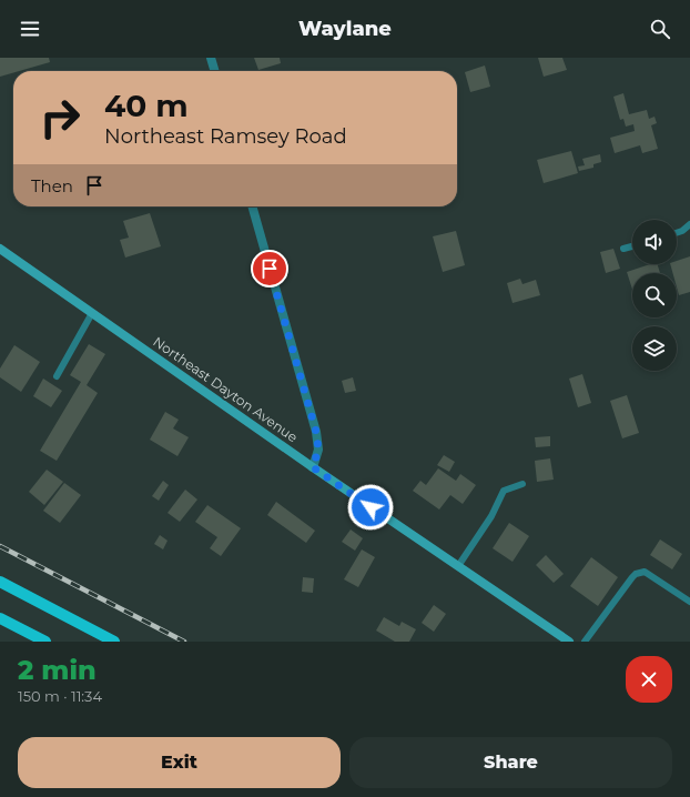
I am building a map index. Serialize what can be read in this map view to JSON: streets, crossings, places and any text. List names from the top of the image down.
{
  "streets": {
    "street": ["Northeast Dayton Avenue"]
  },
  "page": {
    "header": "Waylane",
    "turn": ["40 m", "Northeast Ramsey Road"],
    "then": "Then",
    "heading": ["2 min", "150 m · 11:34"],
    "buttons": ["Exit", "Share"]
  }
}
